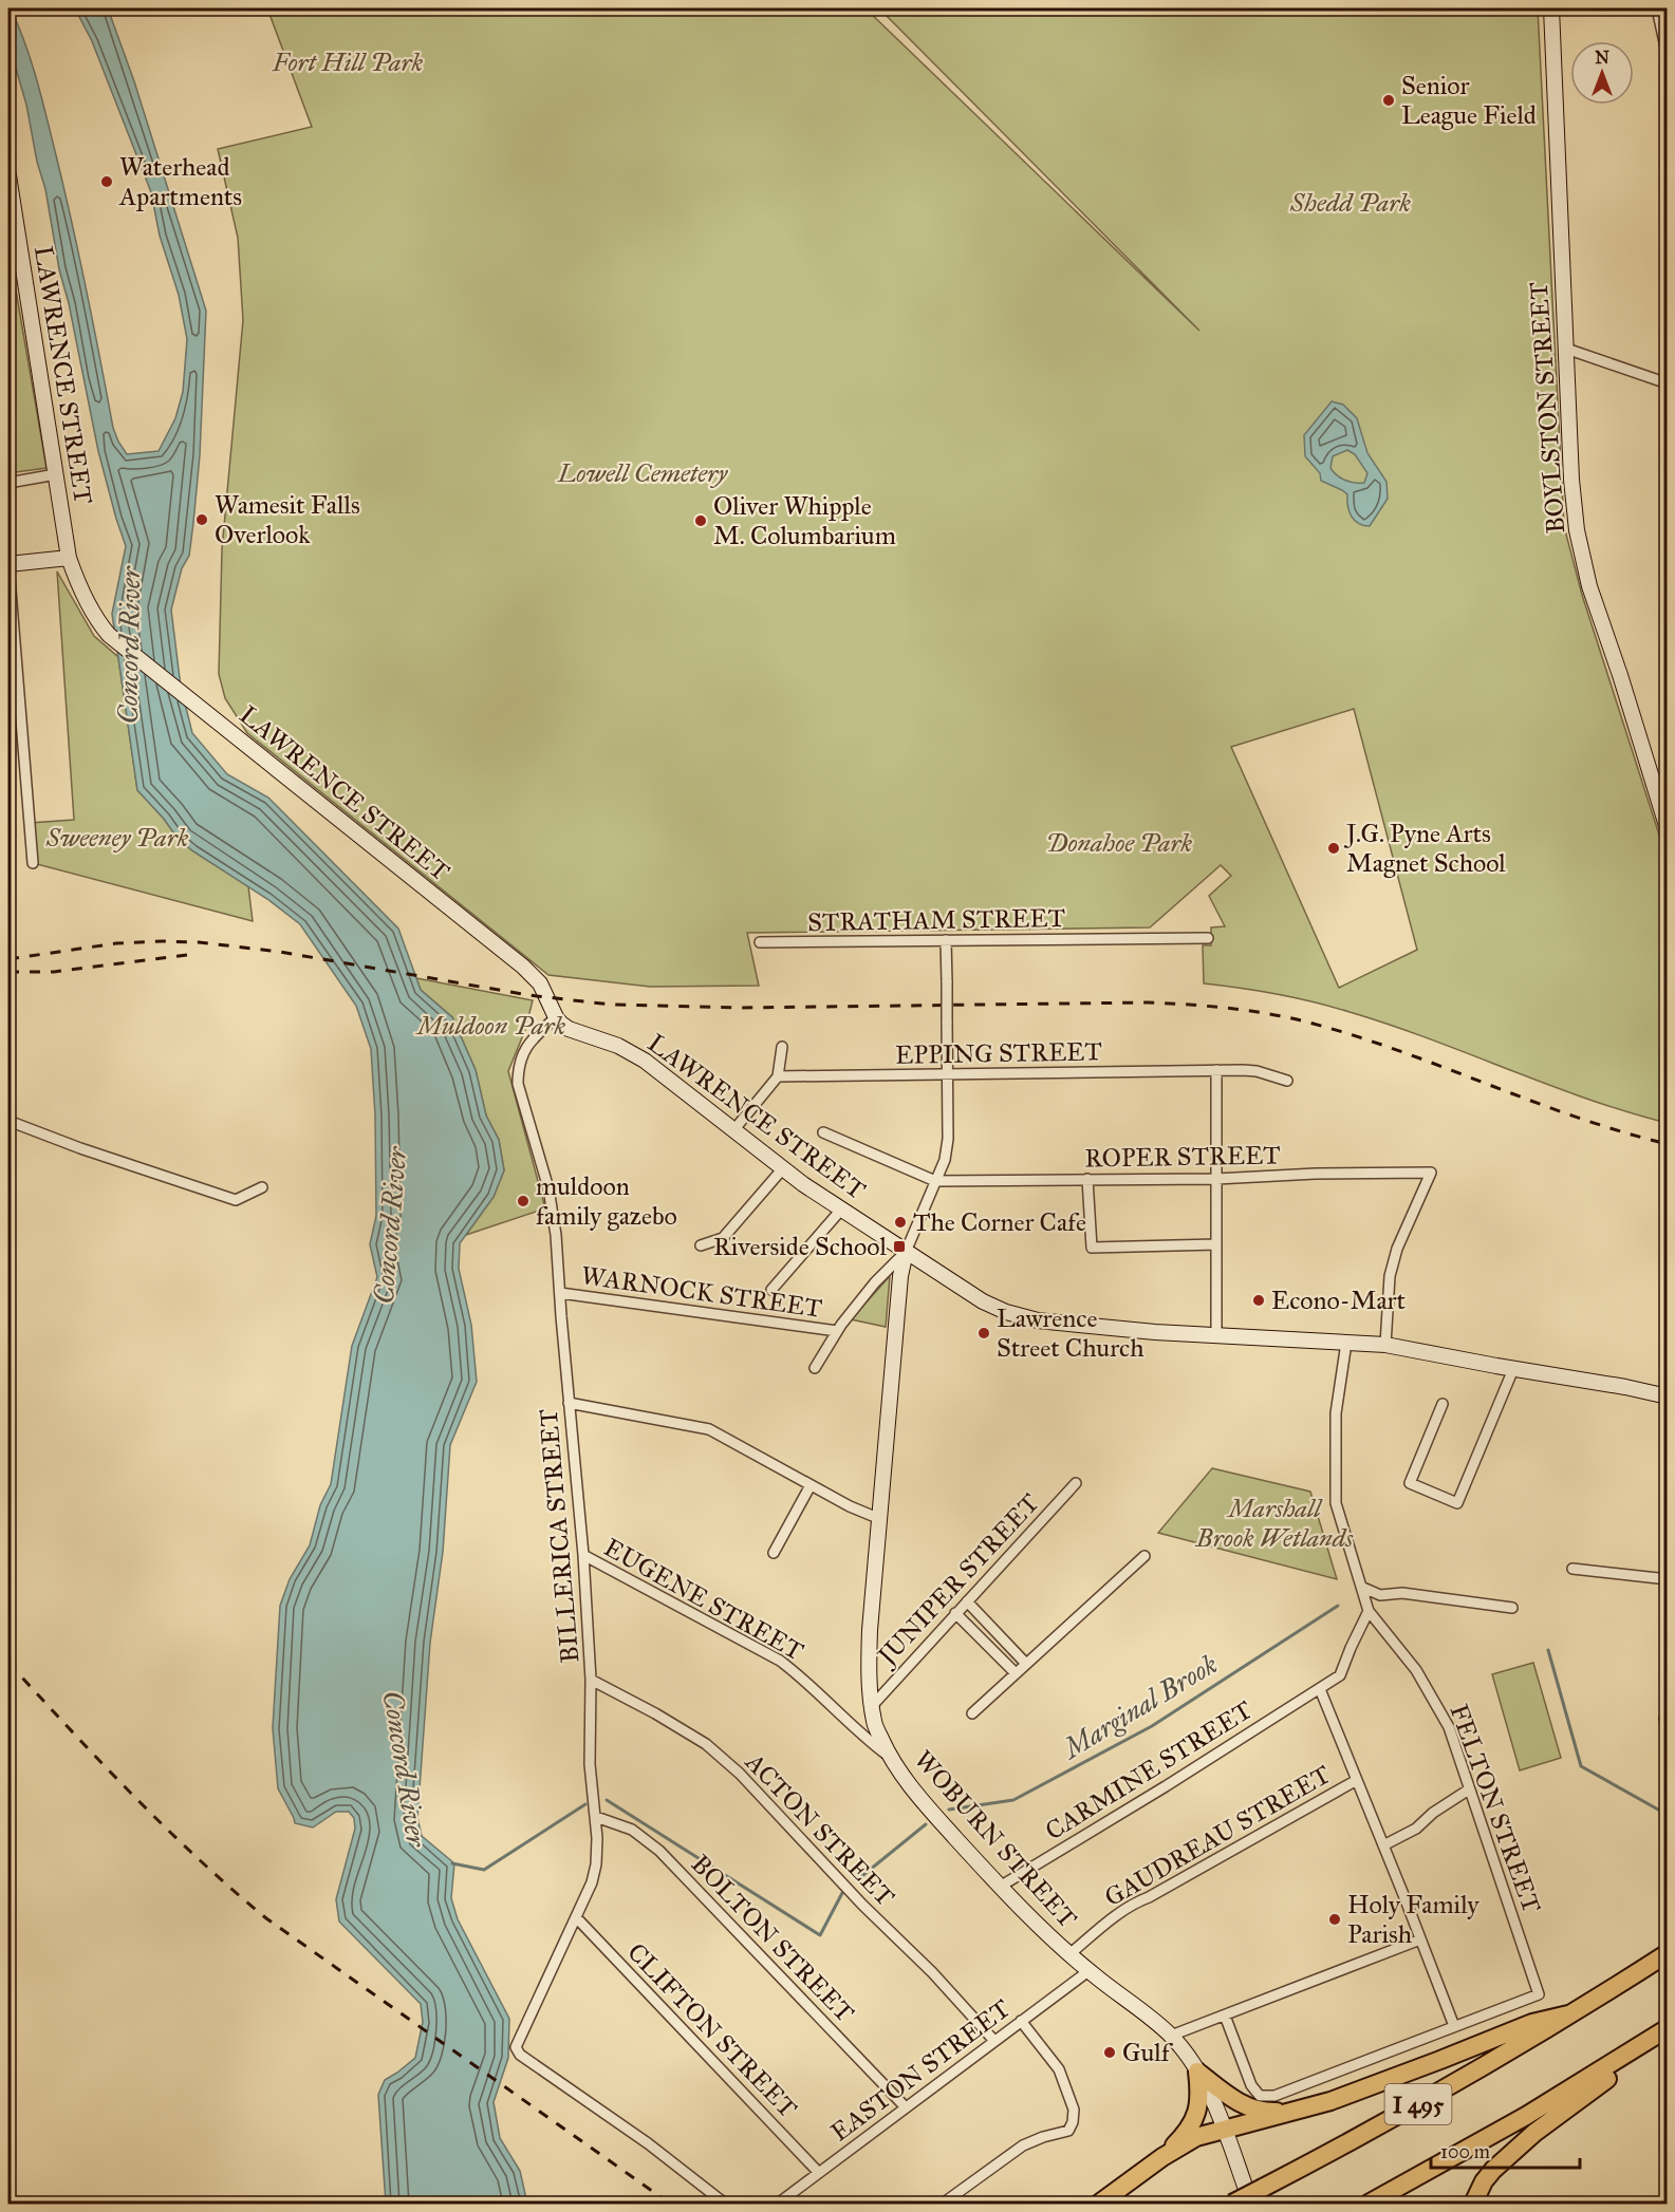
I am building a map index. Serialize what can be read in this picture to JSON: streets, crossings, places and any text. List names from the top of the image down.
{
  "streets": {
    "highway": ["I 495"],
    "main road": ["LAWRENCE STREET", "BOYLSTON STREET", "WOBURN STREET"],
    "street": [
      "STRATHAM STREET",
      "EPPING STREET",
      "ROPER STREET",
      "WARNOCK STREET",
      "BILLERICA STREET",
      "JUNIPER STREET",
      "EUGENE STREET",
      "CARMINE STREET",
      "FELTON STREET",
      "ACTON STREET",
      "GAUDREAU STREET",
      "BOLTON STREET",
      "CLIFTON STREET",
      "EASTON STREET"
    ]
  },
  "crossings": [
    ["LAWRENCE STREET", "ROPER STREET"],
    ["LAWRENCE STREET", "BILLERICA STREET"],
    ["LAWRENCE STREET", "FELTON STREET"],
    ["LAWRENCE STREET", "WOBURN STREET"],
    ["WARNOCK STREET", "BILLERICA STREET"],
    ["BILLERICA STREET", "EUGENE STREET"],
    ["BILLERICA STREET", "ACTON STREET"],
    ["BILLERICA STREET", "BOLTON STREET"],
    ["BILLERICA STREET", "CLIFTON STREET"],
    ["JUNIPER STREET", "WOBURN STREET"],
    ["EUGENE STREET", "WOBURN STREET"],
    ["CARMINE STREET", "FELTON STREET"],
    ["CARMINE STREET", "WOBURN STREET"],
    ["ACTON STREET", "EASTON STREET"],
    ["GAUDREAU STREET", "WOBURN STREET"],
    ["WOBURN STREET", "EASTON STREET"],
    ["BOLTON STREET", "EASTON STREET"],
    ["CLIFTON STREET", "EASTON STREET"]
  ],
  "water": ["Concord River", "Marginal Brook"],
  "parks": [
    "Fort Hill Park",
    "Shedd Park",
    "Lowell Cemetery",
    "Sweeney Park",
    "Donahoe Park",
    "Muldoon Park",
    "Marshall Brook Wetlands"
  ],
  "places": {
    "other": [
      "Senior League Field",
      "Waterhead Apartments",
      "Wamesit Falls Overlook",
      "Oliver Whipple M. Columbarium",
      "J.G. Pyne Arts Magnet School",
      "muldoon family gazebo",
      "The Corner Cafe",
      "Econo-Mart",
      "Lawrence Street Church",
      "Holy Family Parish",
      "Gulf"
    ],
    "transit": ["Riverside School"]
  },
  "scale_bar": "100 m",
  "north": "top"
}
